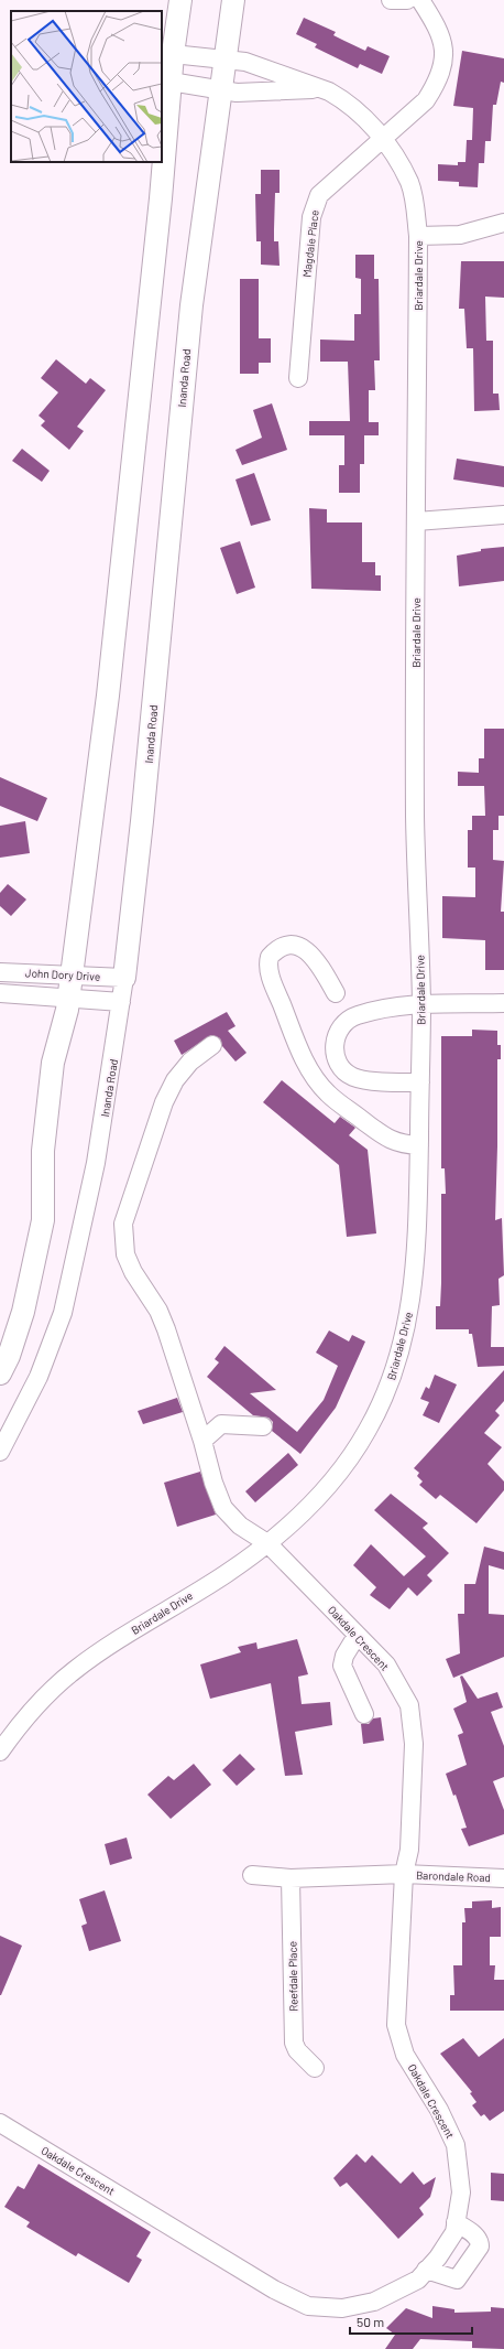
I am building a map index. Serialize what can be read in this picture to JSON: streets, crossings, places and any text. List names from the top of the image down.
{
  "streets": {
    "main road": ["Inanda Road"],
    "street": [
      "Magdale Place",
      "Briardale Drive",
      "John Dory Drive",
      "Oakdale Crescent",
      "Barondale Road",
      "Reefdale Place"
    ]
  },
  "crossings": [
    ["Magdale Place", "Briardale Drive"],
    ["Briardale Drive", "Inanda Road"],
    ["Briardale Drive", "Oakdale Crescent"],
    ["Inanda Road", "John Dory Drive"],
    ["Oakdale Crescent", "Barondale Road"]
  ],
  "scale_bar": "50 m"
}
